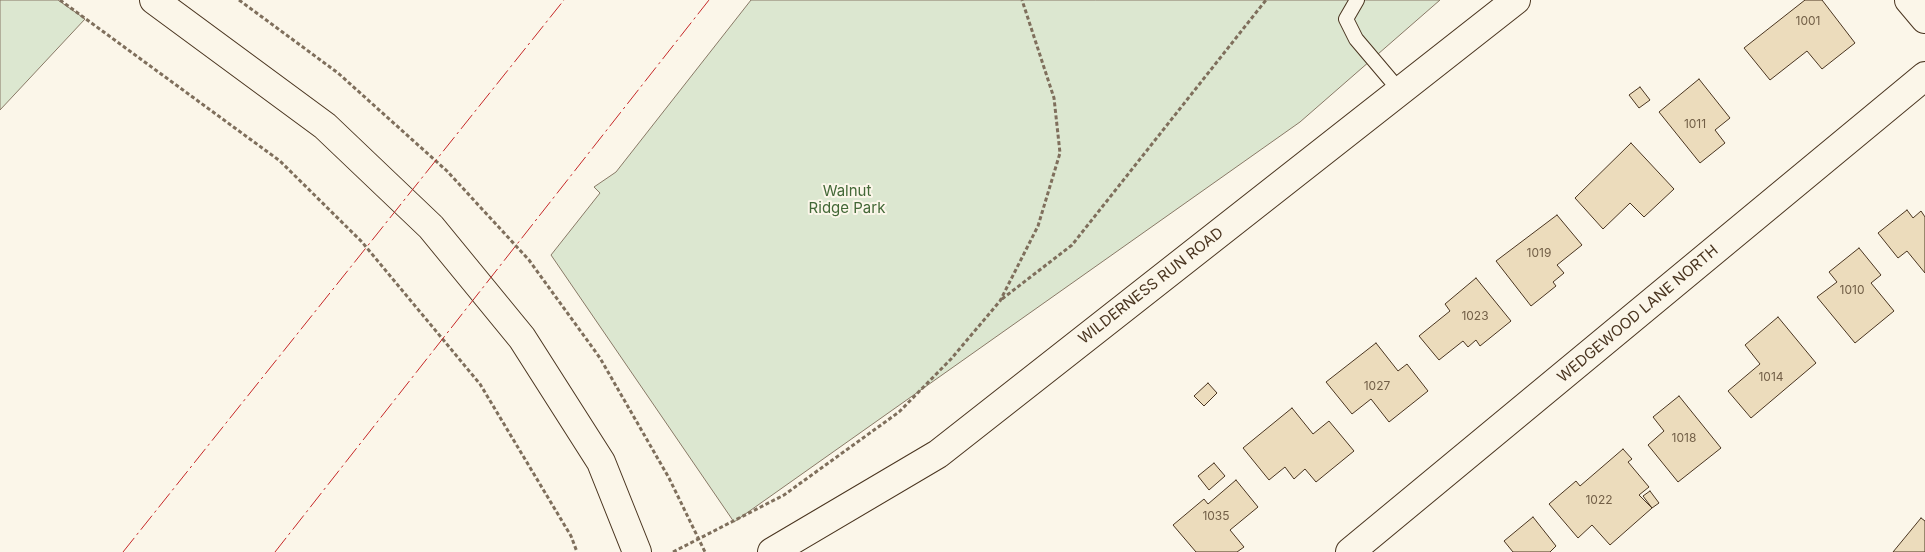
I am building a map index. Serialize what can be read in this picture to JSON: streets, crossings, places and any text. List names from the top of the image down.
{
  "streets": {
    "street": ["WILDERNESS RUN ROAD", "WEDGEWOOD LANE NORTH"]
  },
  "parks": ["Walnut Ridge Park"],
  "house_numbers": [
    "1001",
    "1011",
    "1019",
    "1010",
    "1023",
    "1014",
    "1027",
    "1018",
    "1022",
    "1035"
  ]
}
